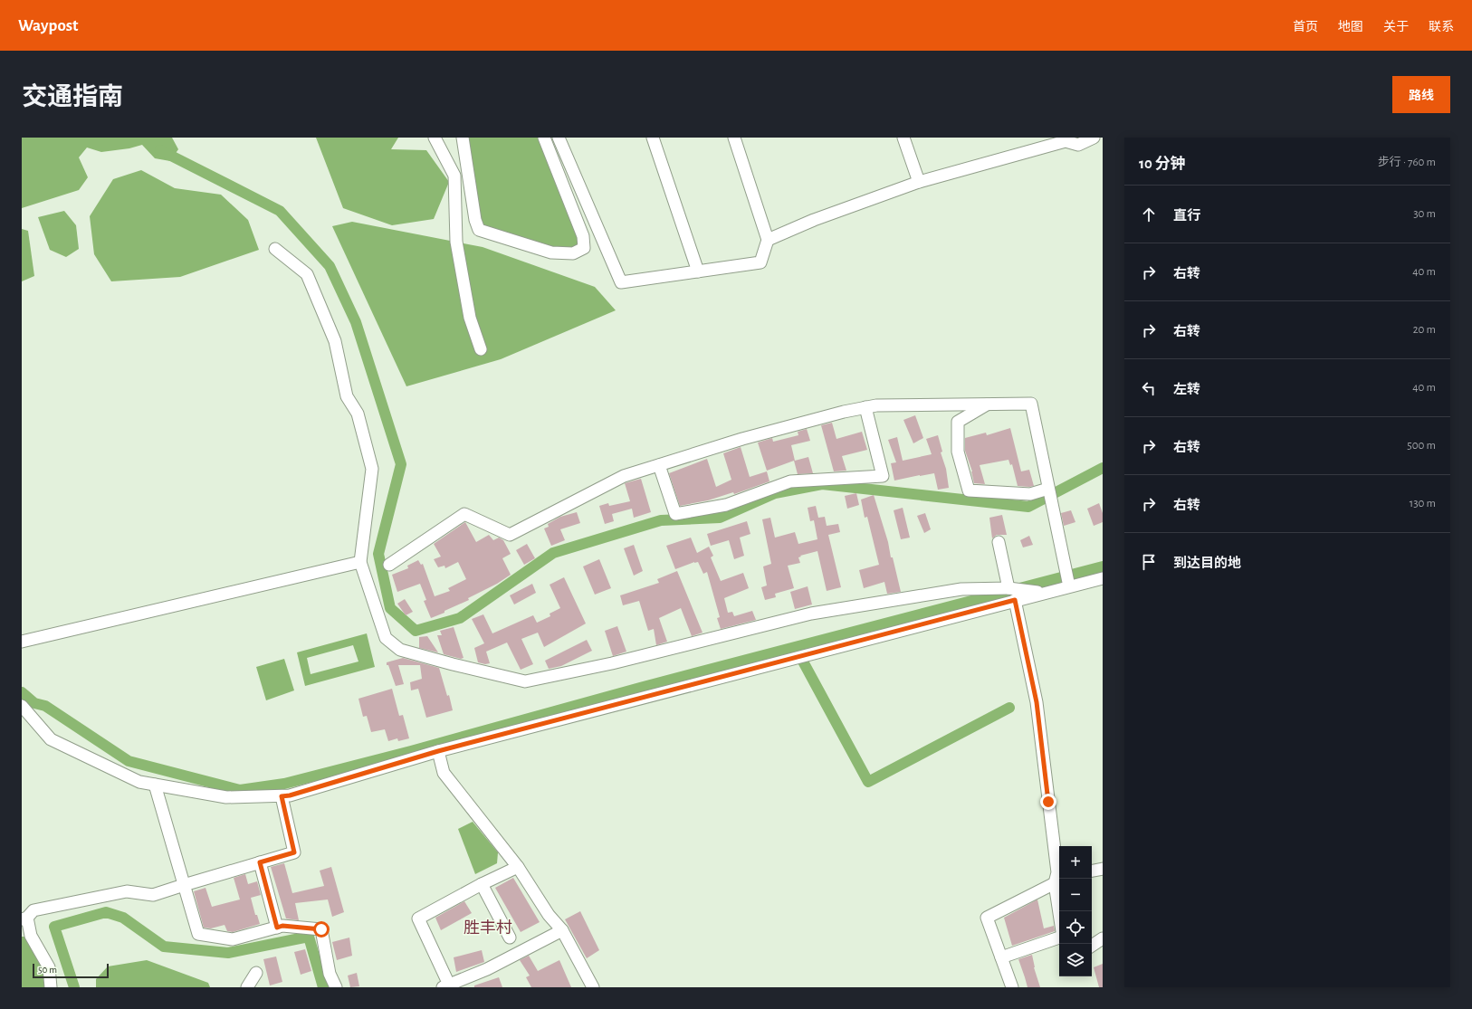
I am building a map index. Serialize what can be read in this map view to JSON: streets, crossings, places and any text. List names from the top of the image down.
{
  "districts": ["胜丰村"],
  "scale_bar": "50 m",
  "page": {
    "header": "Waypost",
    "nav": [
      "首页",
      "地图",
      "关于",
      "联系"
    ],
    "title": "交通指南",
    "buttons": "路线",
    "heading": ["10 分钟", "步行 · 760 m"],
    "list": [
      ["直行", "30 m"],
      ["右转", "40 m"],
      ["右转", "20 m"],
      ["左转", "40 m"],
      ["右转", "500 m"],
      ["右转", "130 m"],
      "到达目的地"
    ],
    "map_buttons": ["+", "−"],
    "scale": "50 m"
  }
}
